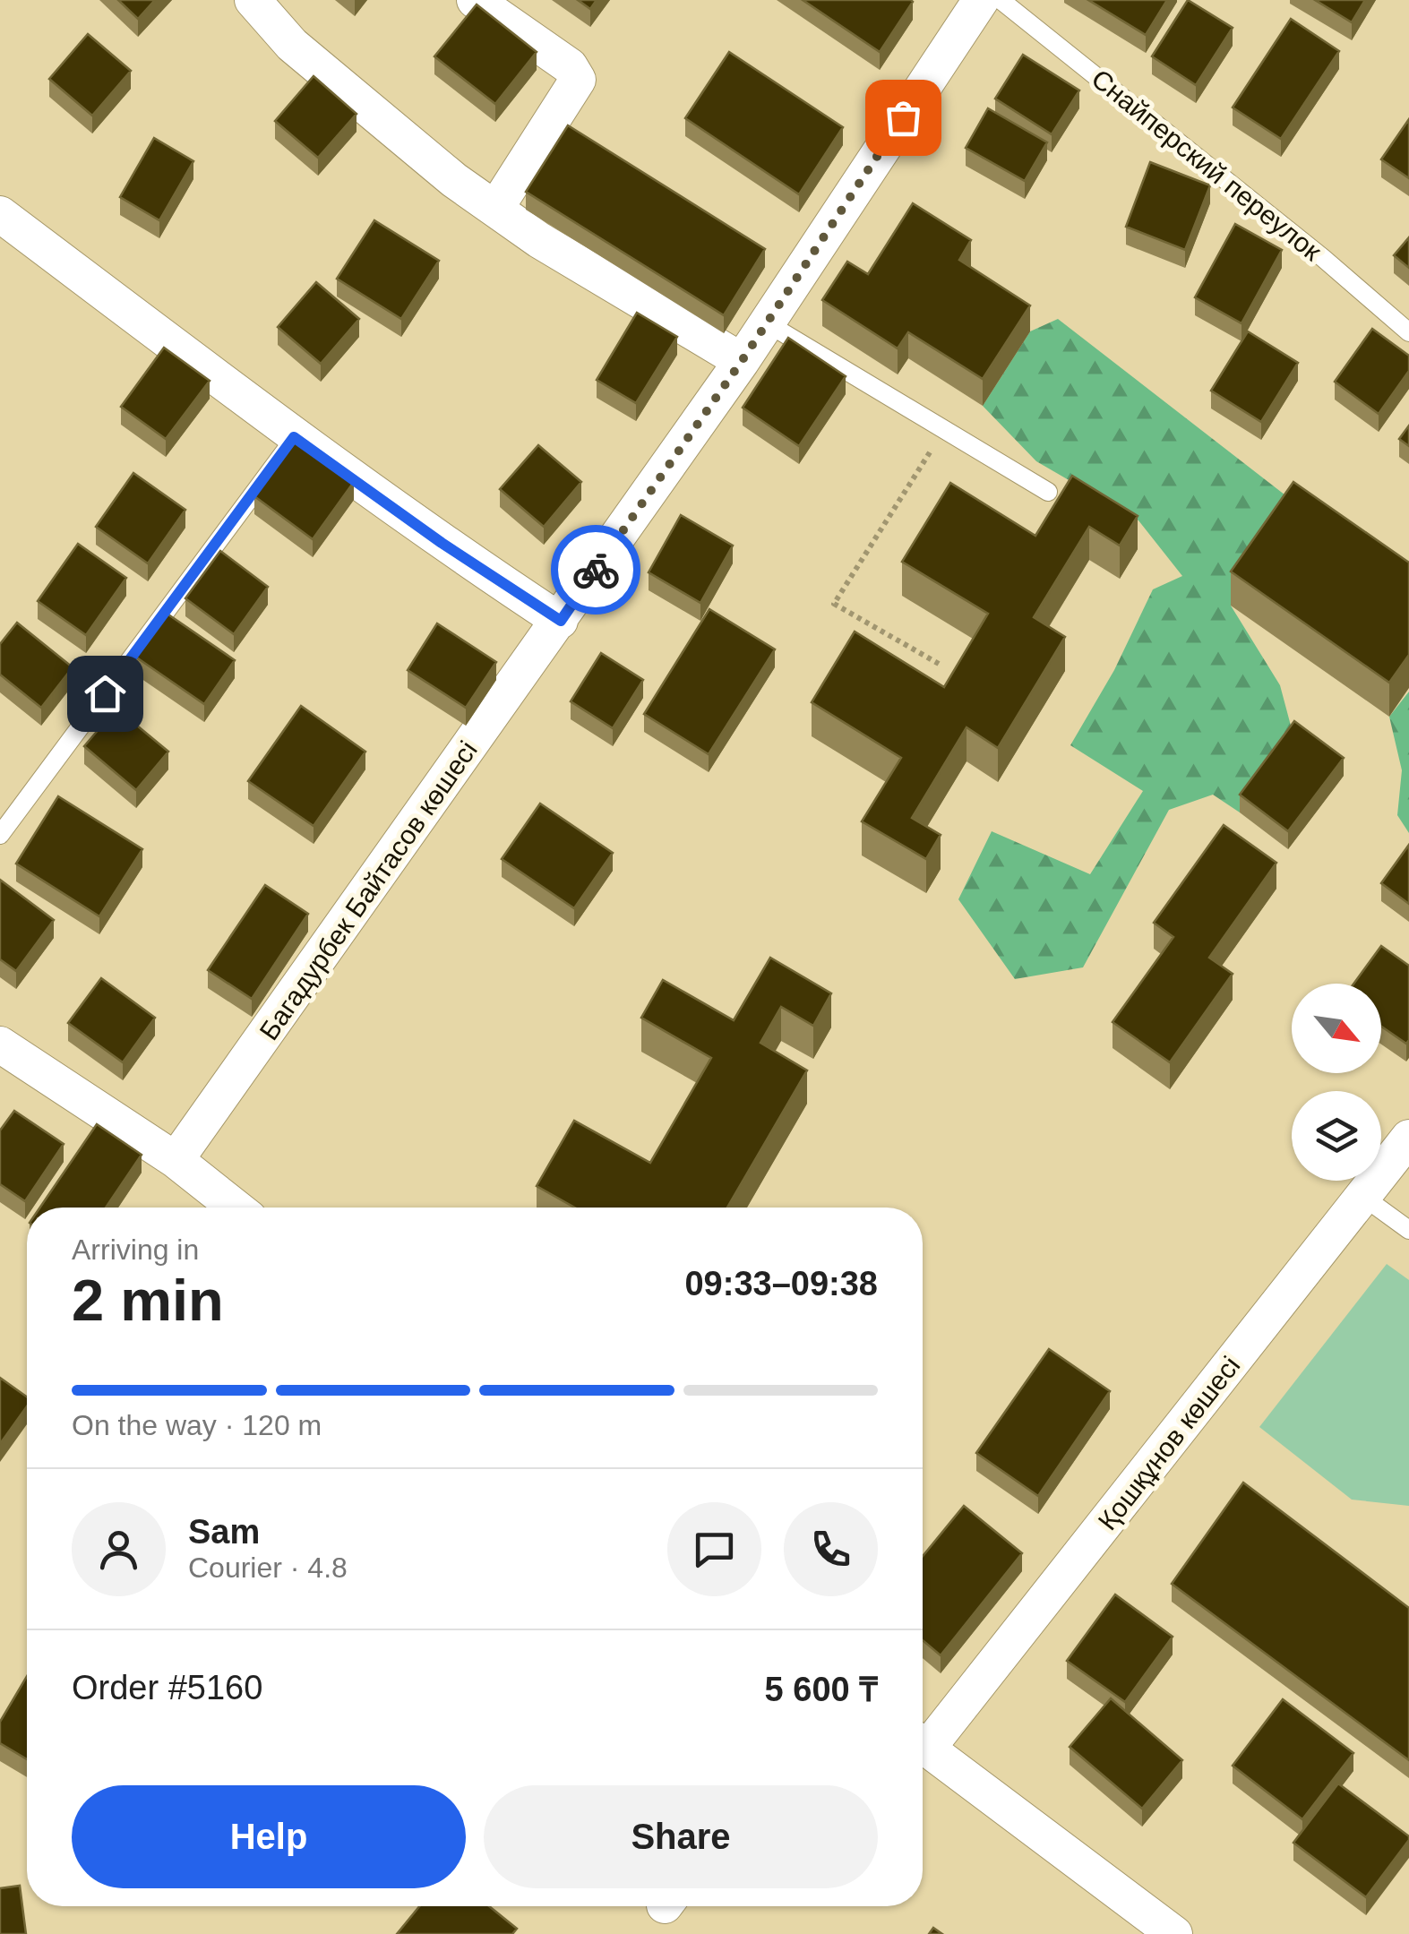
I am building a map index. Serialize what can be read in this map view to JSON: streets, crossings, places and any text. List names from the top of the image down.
{
  "streets": {
    "street": ["Багадурбек Байтасов көшесі", "Қошқұнов көшесі"],
    "lane": ["Снайперский переулок"]
  },
  "north": "bottom right",
  "page": {
    "heading": ["2 min", "Arriving in", "09:33–09:38"],
    "panel": [
      "Sam",
      "Courier · 4.8",
      "Order #5160",
      "5 600 ₸"
    ],
    "bar": "On the way · 120 m",
    "buttons": ["Help", "Share"]
  }
}
